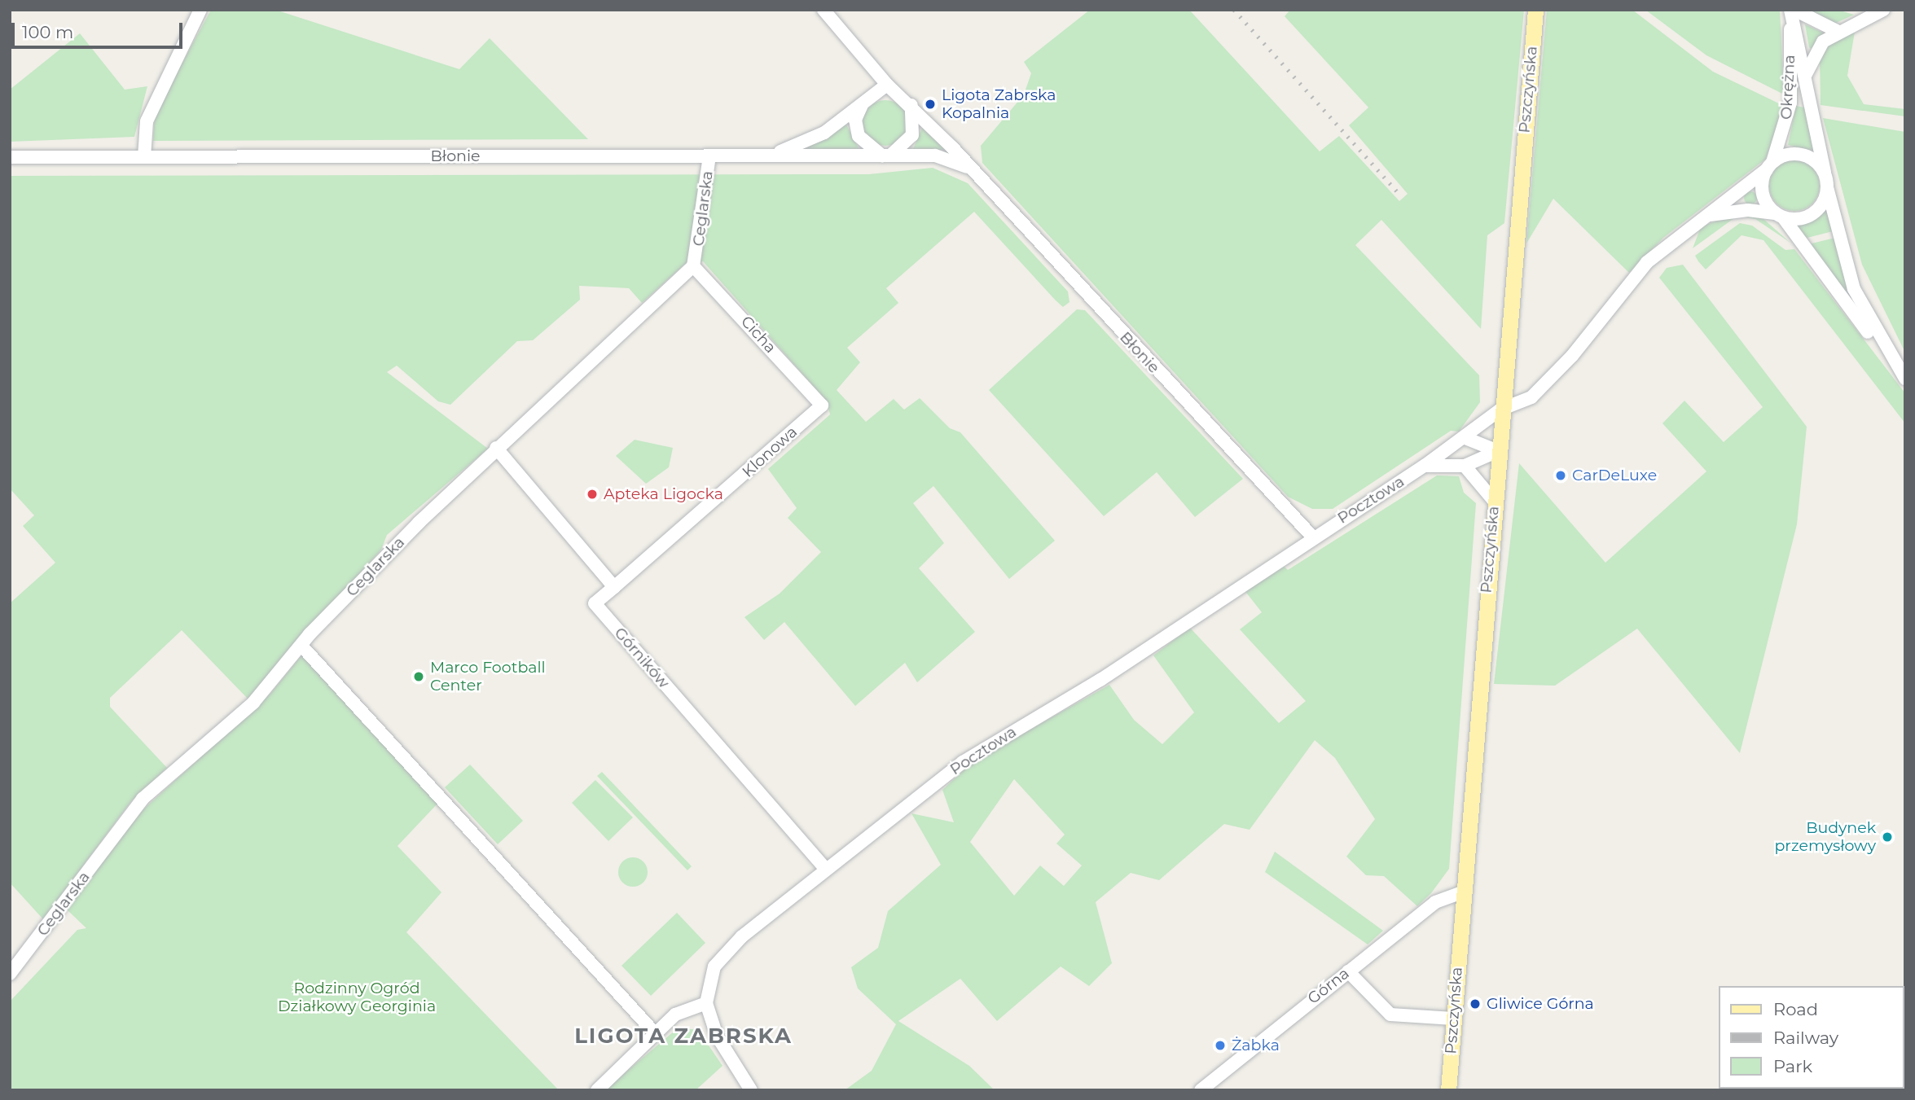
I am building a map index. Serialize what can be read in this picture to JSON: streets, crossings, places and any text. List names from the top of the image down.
{
  "streets": {
    "main road": ["Pszczyńska"],
    "street": [
      "Okrężna",
      "Błonie",
      "Ceglarska",
      "Cicha",
      "Klonowa",
      "Pocztowa",
      "Górników",
      "Górna"
    ]
  },
  "crossings": [
    ["Okrężna", "Pocztowa"],
    ["Pszczyńska", "Pocztowa"],
    ["Pszczyńska", "Górna"],
    ["Błonie", "Ceglarska"],
    ["Błonie", "Pocztowa"],
    ["Ceglarska", "Cicha"],
    ["Cicha", "Klonowa"],
    ["Klonowa", "Górników"],
    ["Pocztowa", "Górników"]
  ],
  "districts": ["LIGOTA ZABRSKA"],
  "parks": ["Rodzinny Ogród Działkowy Georginia"],
  "places": [
    "Ligota Zabrska Kopalnia",
    "CarDeLuxe",
    "Apteka Ligocka",
    "Marco Football Center",
    "Budynek przemysłowy",
    "Gliwice Górna",
    "Żabka"
  ],
  "legend": ["Road", "Railway", "Park"],
  "scale_bar": "100 m"
}
